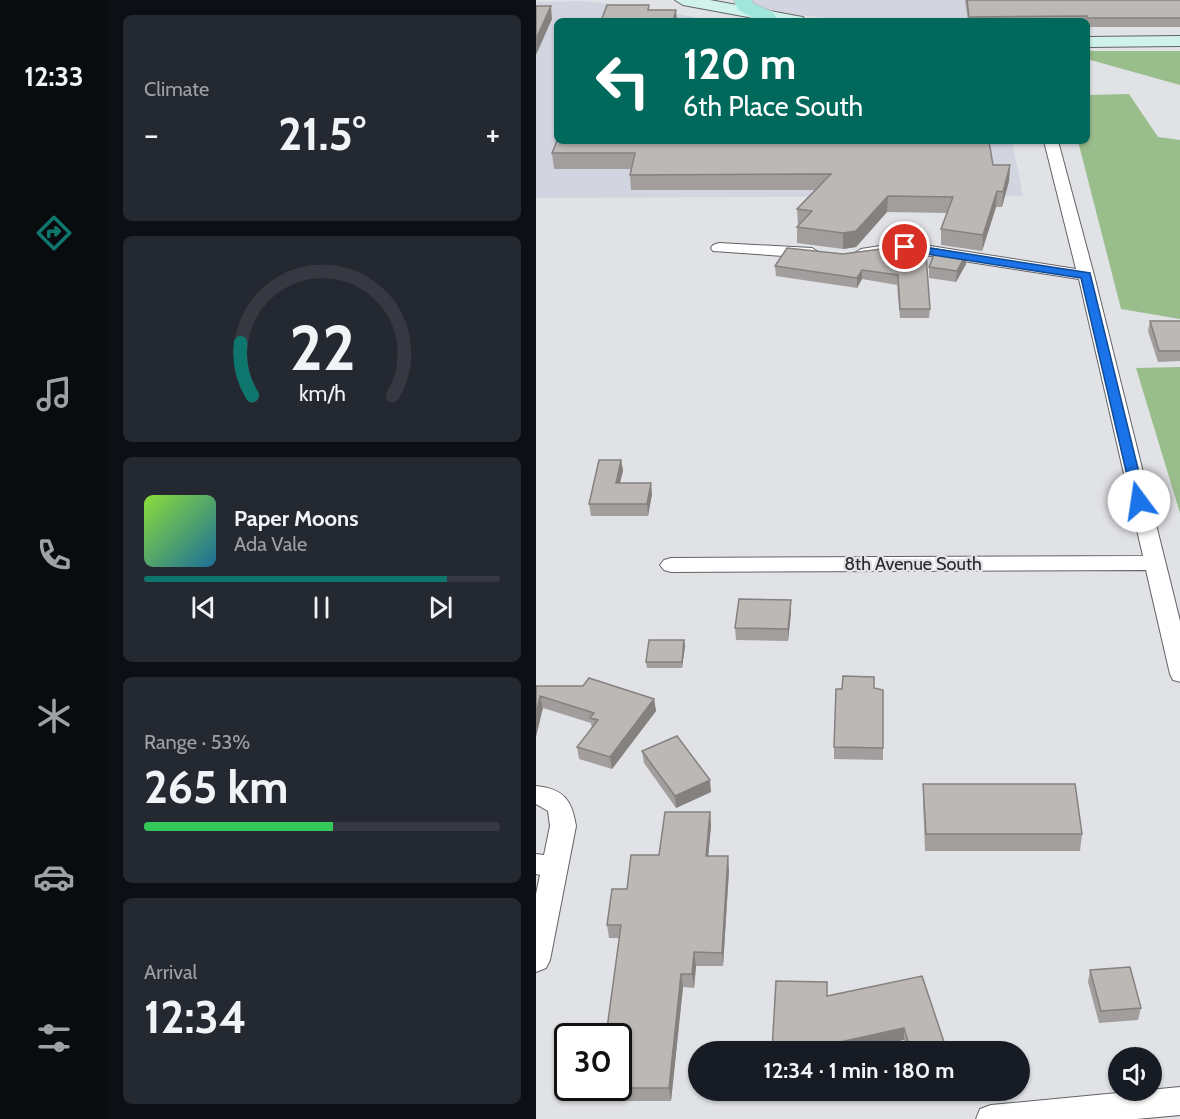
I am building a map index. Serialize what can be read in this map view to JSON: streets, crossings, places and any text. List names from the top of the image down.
{
  "streets": {
    "street": ["8th Avenue South"]
  },
  "page": {
    "tabs": "12:33",
    "tile": [
      "Climate",
      ["Range · 53%", "265 km"],
      ["Arrival", "12:34"]
    ],
    "turn": ["120 m", "6th Place South"],
    "heat": ["−", "21.5°", "+"],
    "song": ["Paper Moons", "Ada Vale"],
    "limit": "30",
    "trip": "12:34 · 1 min · 180 m",
    "gauge": ["22", "km/h"]
  }
}
